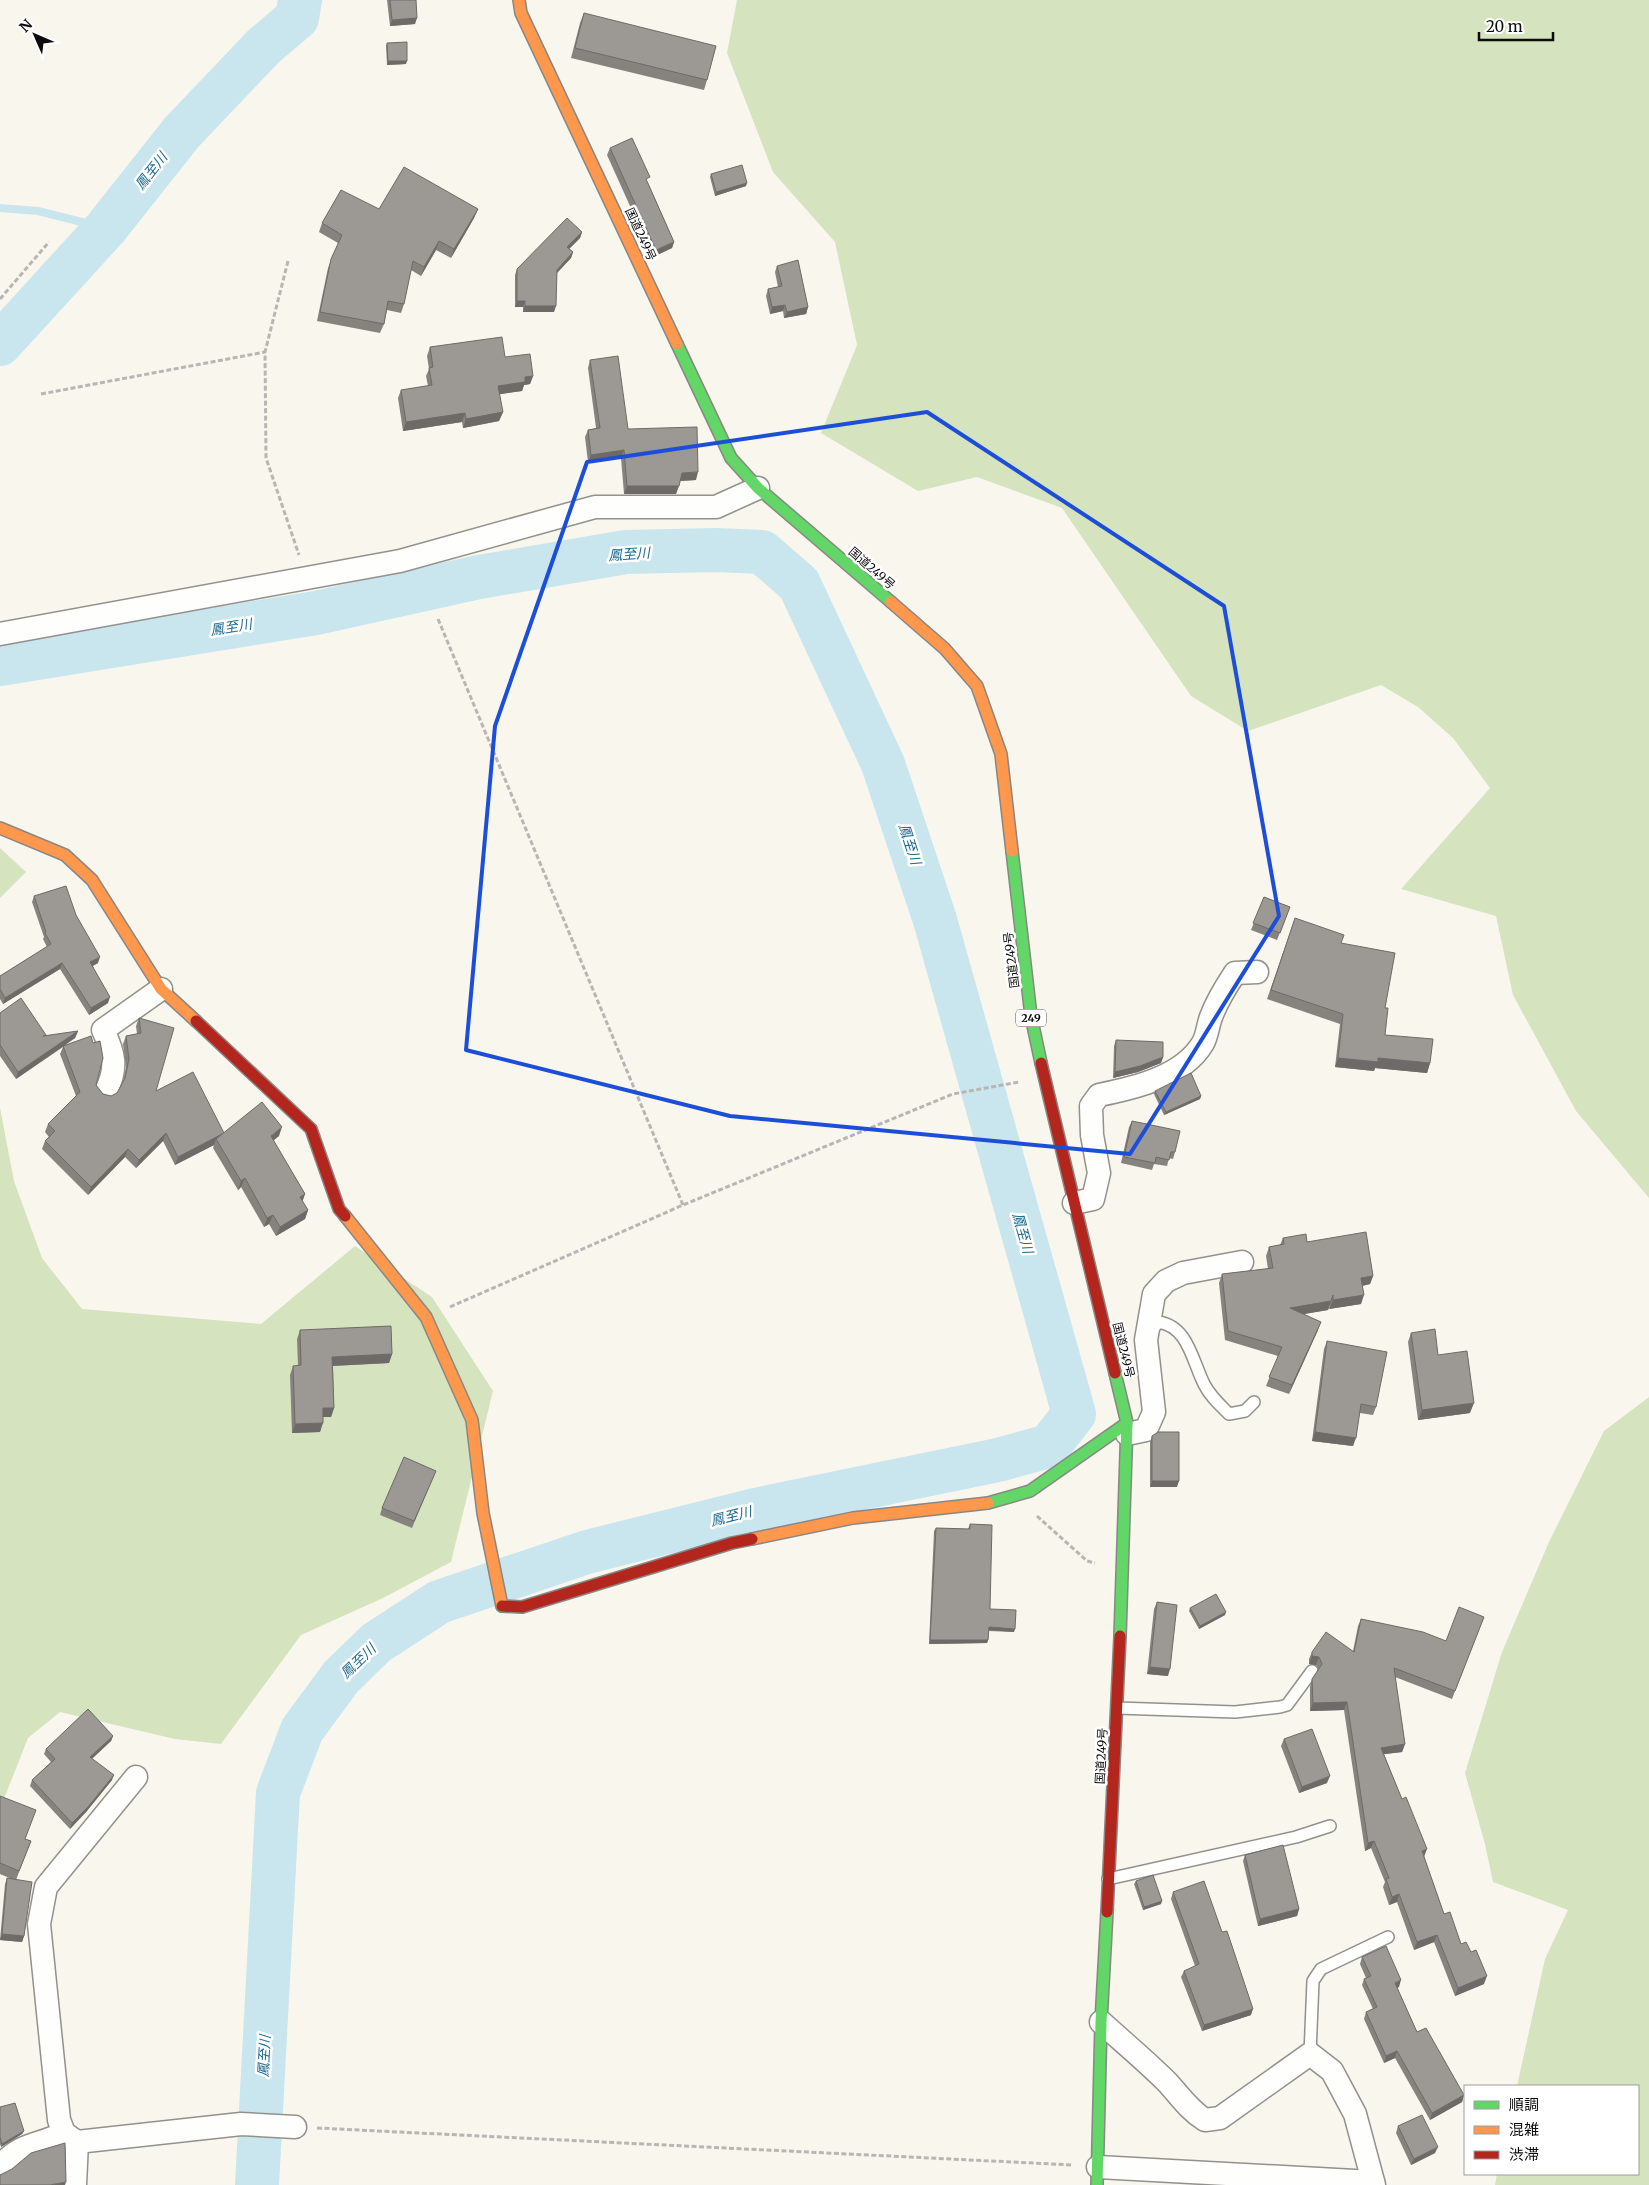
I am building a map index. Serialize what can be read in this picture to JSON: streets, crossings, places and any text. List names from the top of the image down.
{
  "streets": {
    "main road": ["国道249号", "249"]
  },
  "water": ["鳳至川"],
  "legend": ["順調", "混雑", "渋滞"],
  "scale_bar": "20 m",
  "north": "top left"
}
